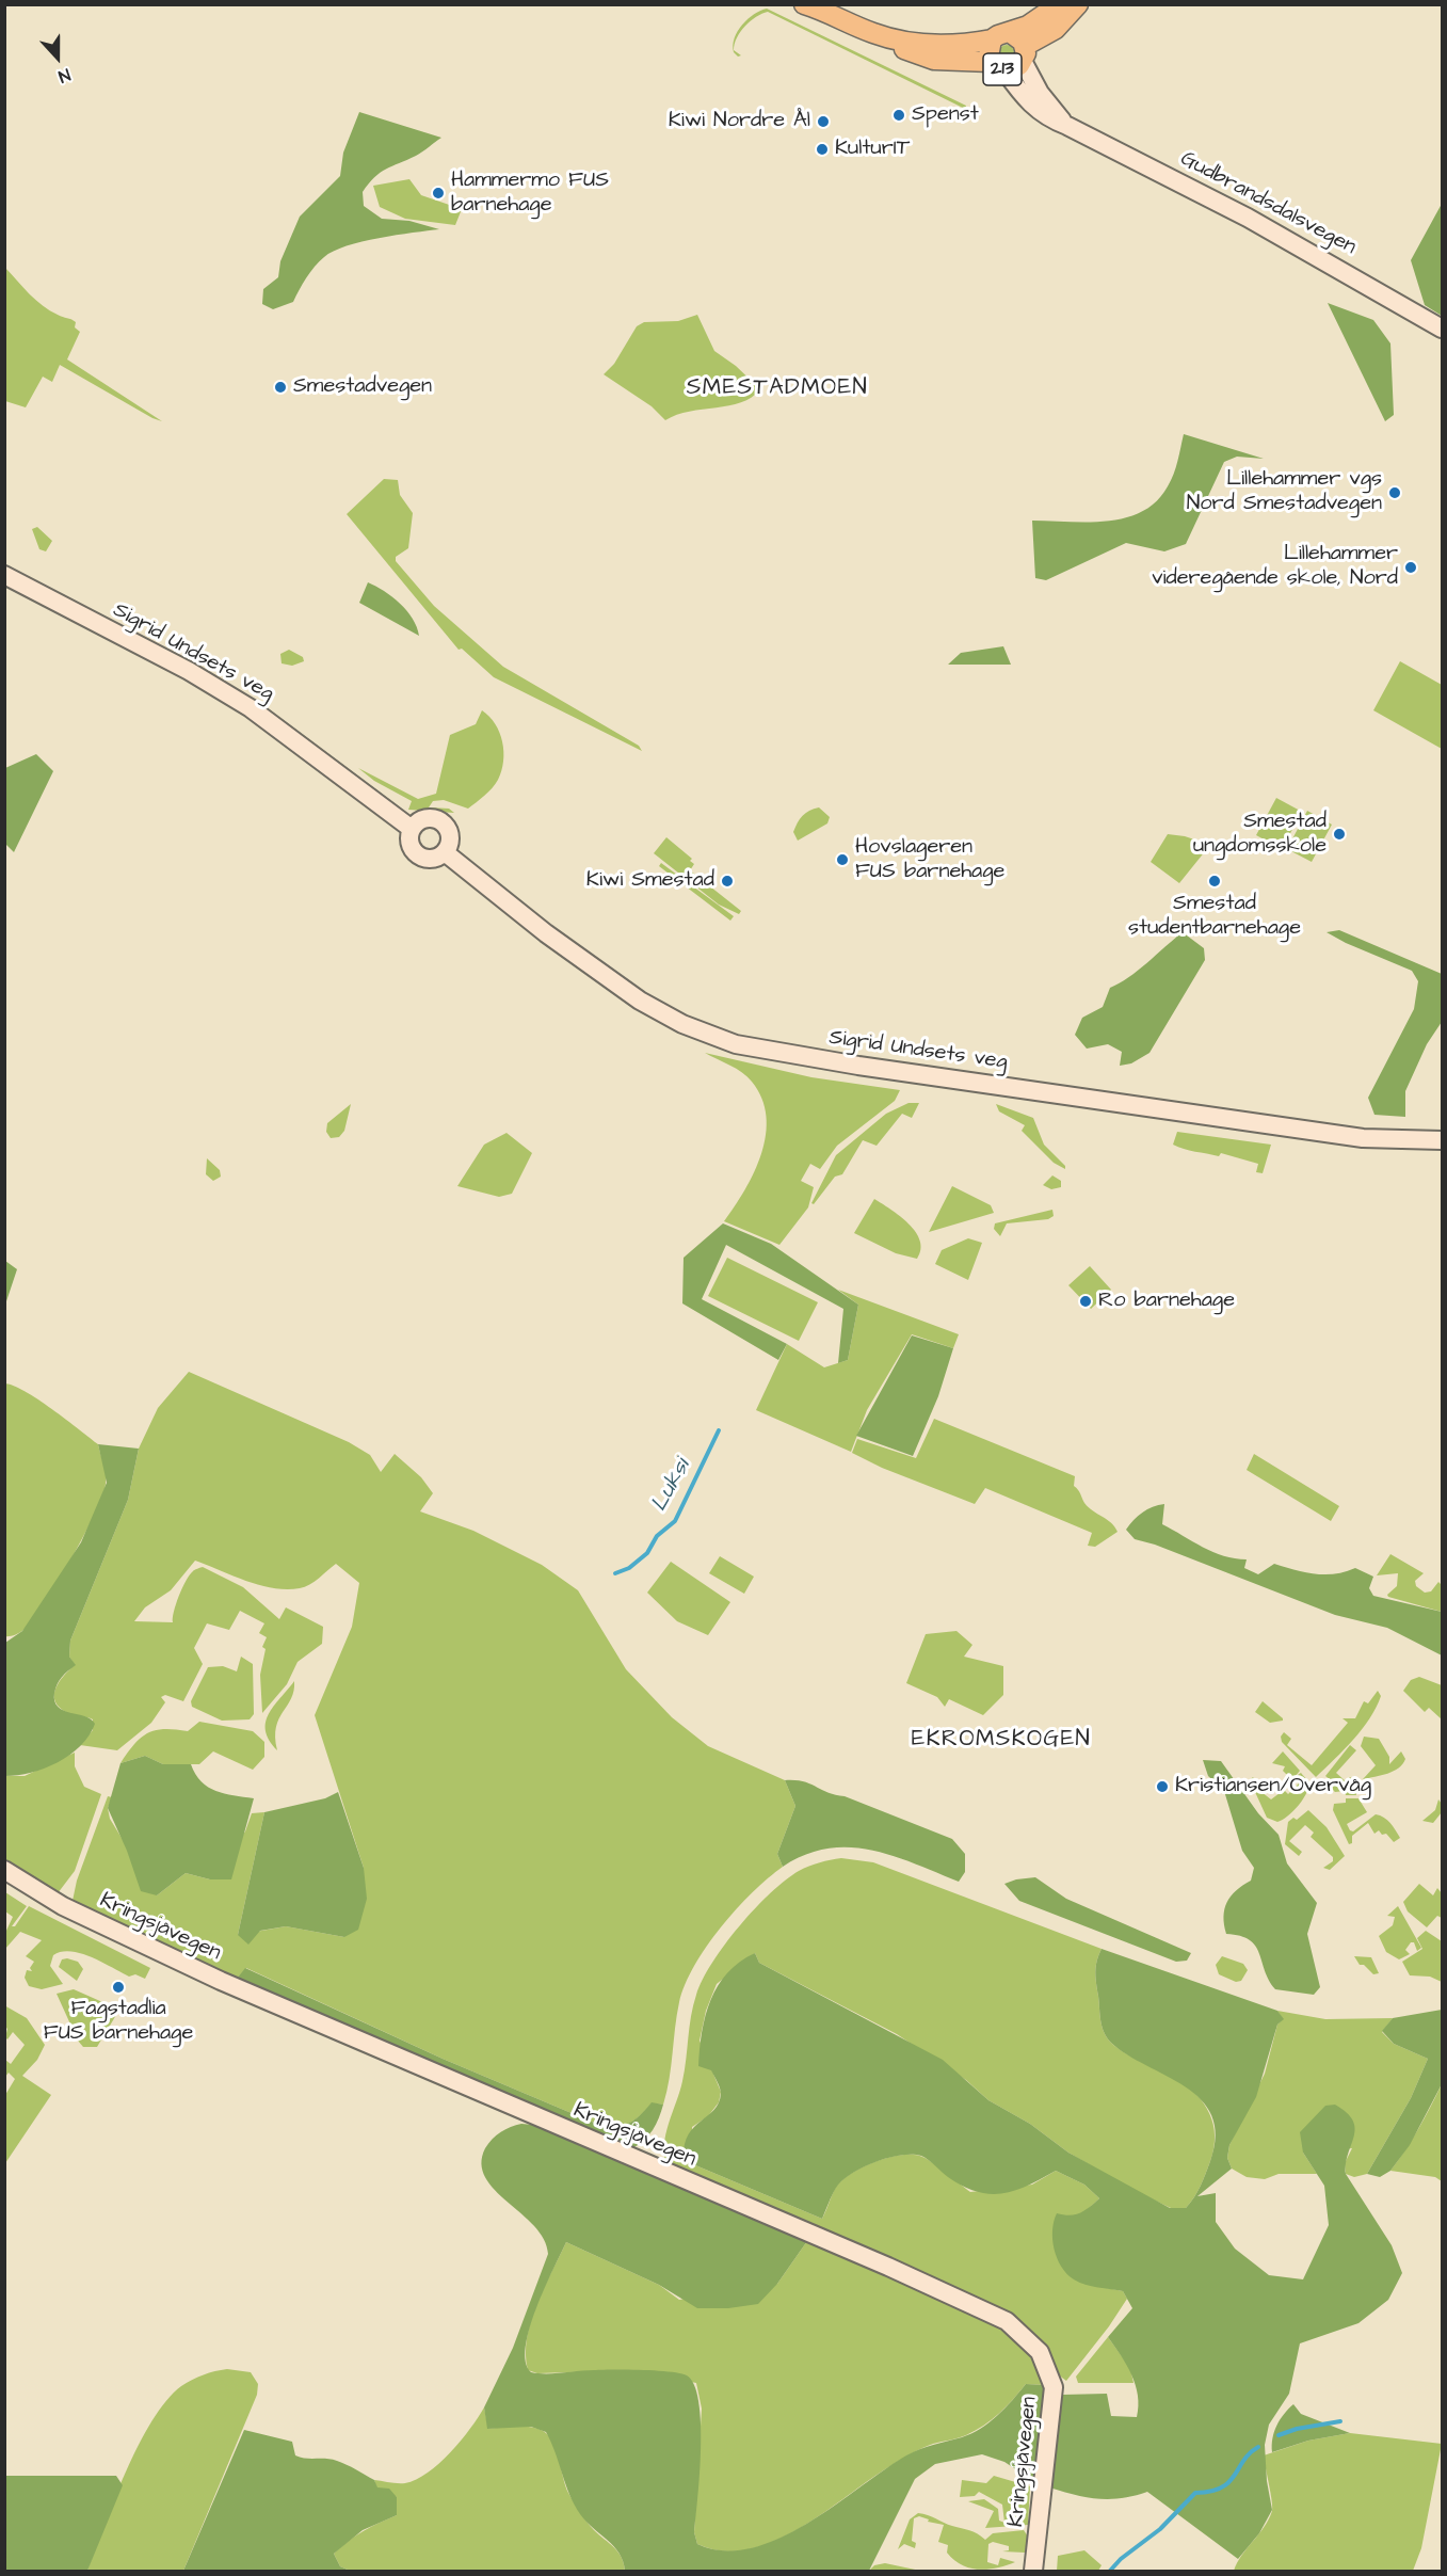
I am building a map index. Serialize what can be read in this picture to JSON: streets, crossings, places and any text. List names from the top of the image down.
{
  "streets": {
    "main road": ["213"],
    "street": ["Gudbrandsdalsvegen", "Sigrid Undsets veg", "Kringsjåvegen"]
  },
  "crossings": [
    ["213", "Gudbrandsdalsvegen"]
  ],
  "districts": ["SMESTADMOEN", "EKROMSKOGEN"],
  "water": ["Luksi"],
  "places": [
    "Spenst",
    "Kiwi Nordre Ål",
    "KulturIT",
    "Hammermo FUS barnehage",
    "Smestadvegen",
    "Lillehammer vgs Nord Smestadvegen",
    "Lillehammer videregående skole, Nord",
    "Smestad ungdomsskole",
    "Hovslageren FUS barnehage",
    "Kiwi Smestad",
    "Smestad studentbarnehage",
    "Ro barnehage",
    "Kristiansen/Overvåg",
    "Fagstadlia FUS barnehage"
  ],
  "north": "bottom"
}
